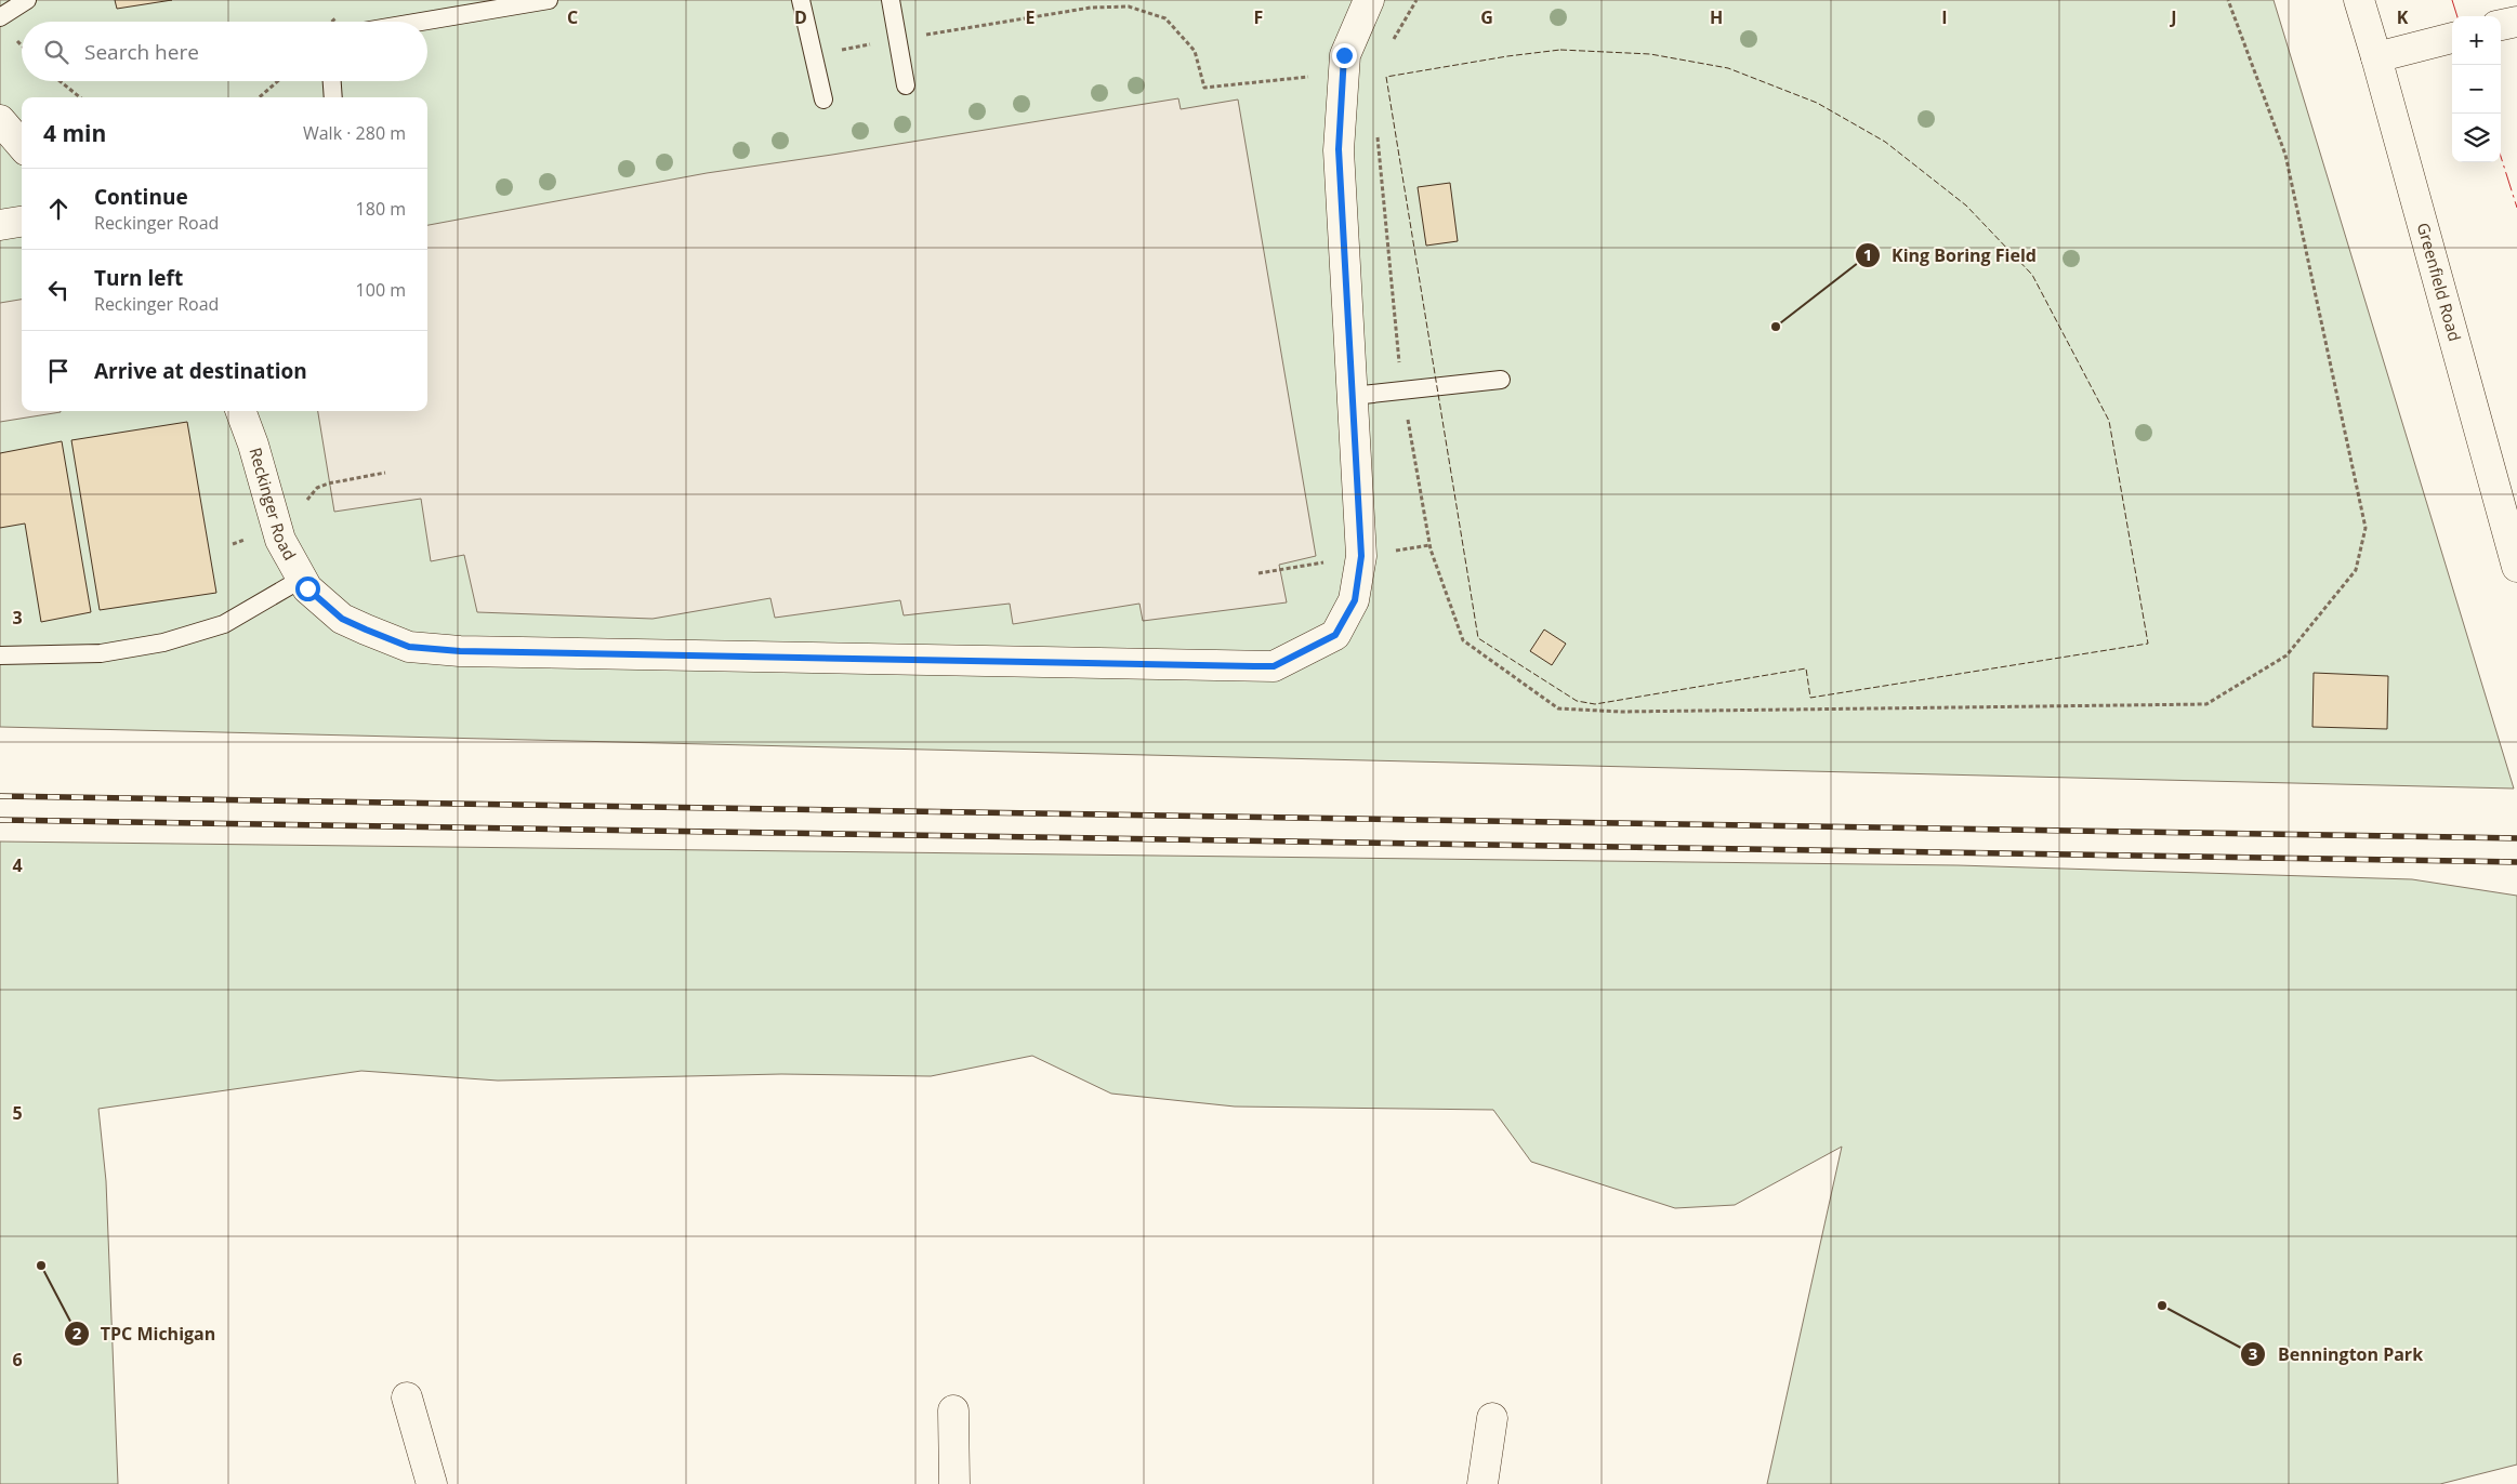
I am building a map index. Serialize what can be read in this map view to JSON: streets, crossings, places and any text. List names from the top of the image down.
{
  "streets": {
    "street": ["Greenfield Road", "Reckinger Road"]
  },
  "places": ["King Boring Field", "TPC Michigan", "Bennington Park"],
  "page": {
    "map_buttons": ["+", "−"],
    "search": "Search here",
    "heading": ["4 min", "Walk · 280 m"],
    "list": [
      ["Continue", "Reckinger Road", "180 m"],
      ["Turn left", "Reckinger Road", "100 m"],
      "Arrive at destination"
    ]
  },
  "grid": {
    "columns": [
      "C",
      "D",
      "E",
      "F",
      "G",
      "H",
      "I",
      "J",
      "K"
    ],
    "rows": [
      "3",
      "4",
      "5",
      "6"
    ]
  }
}
